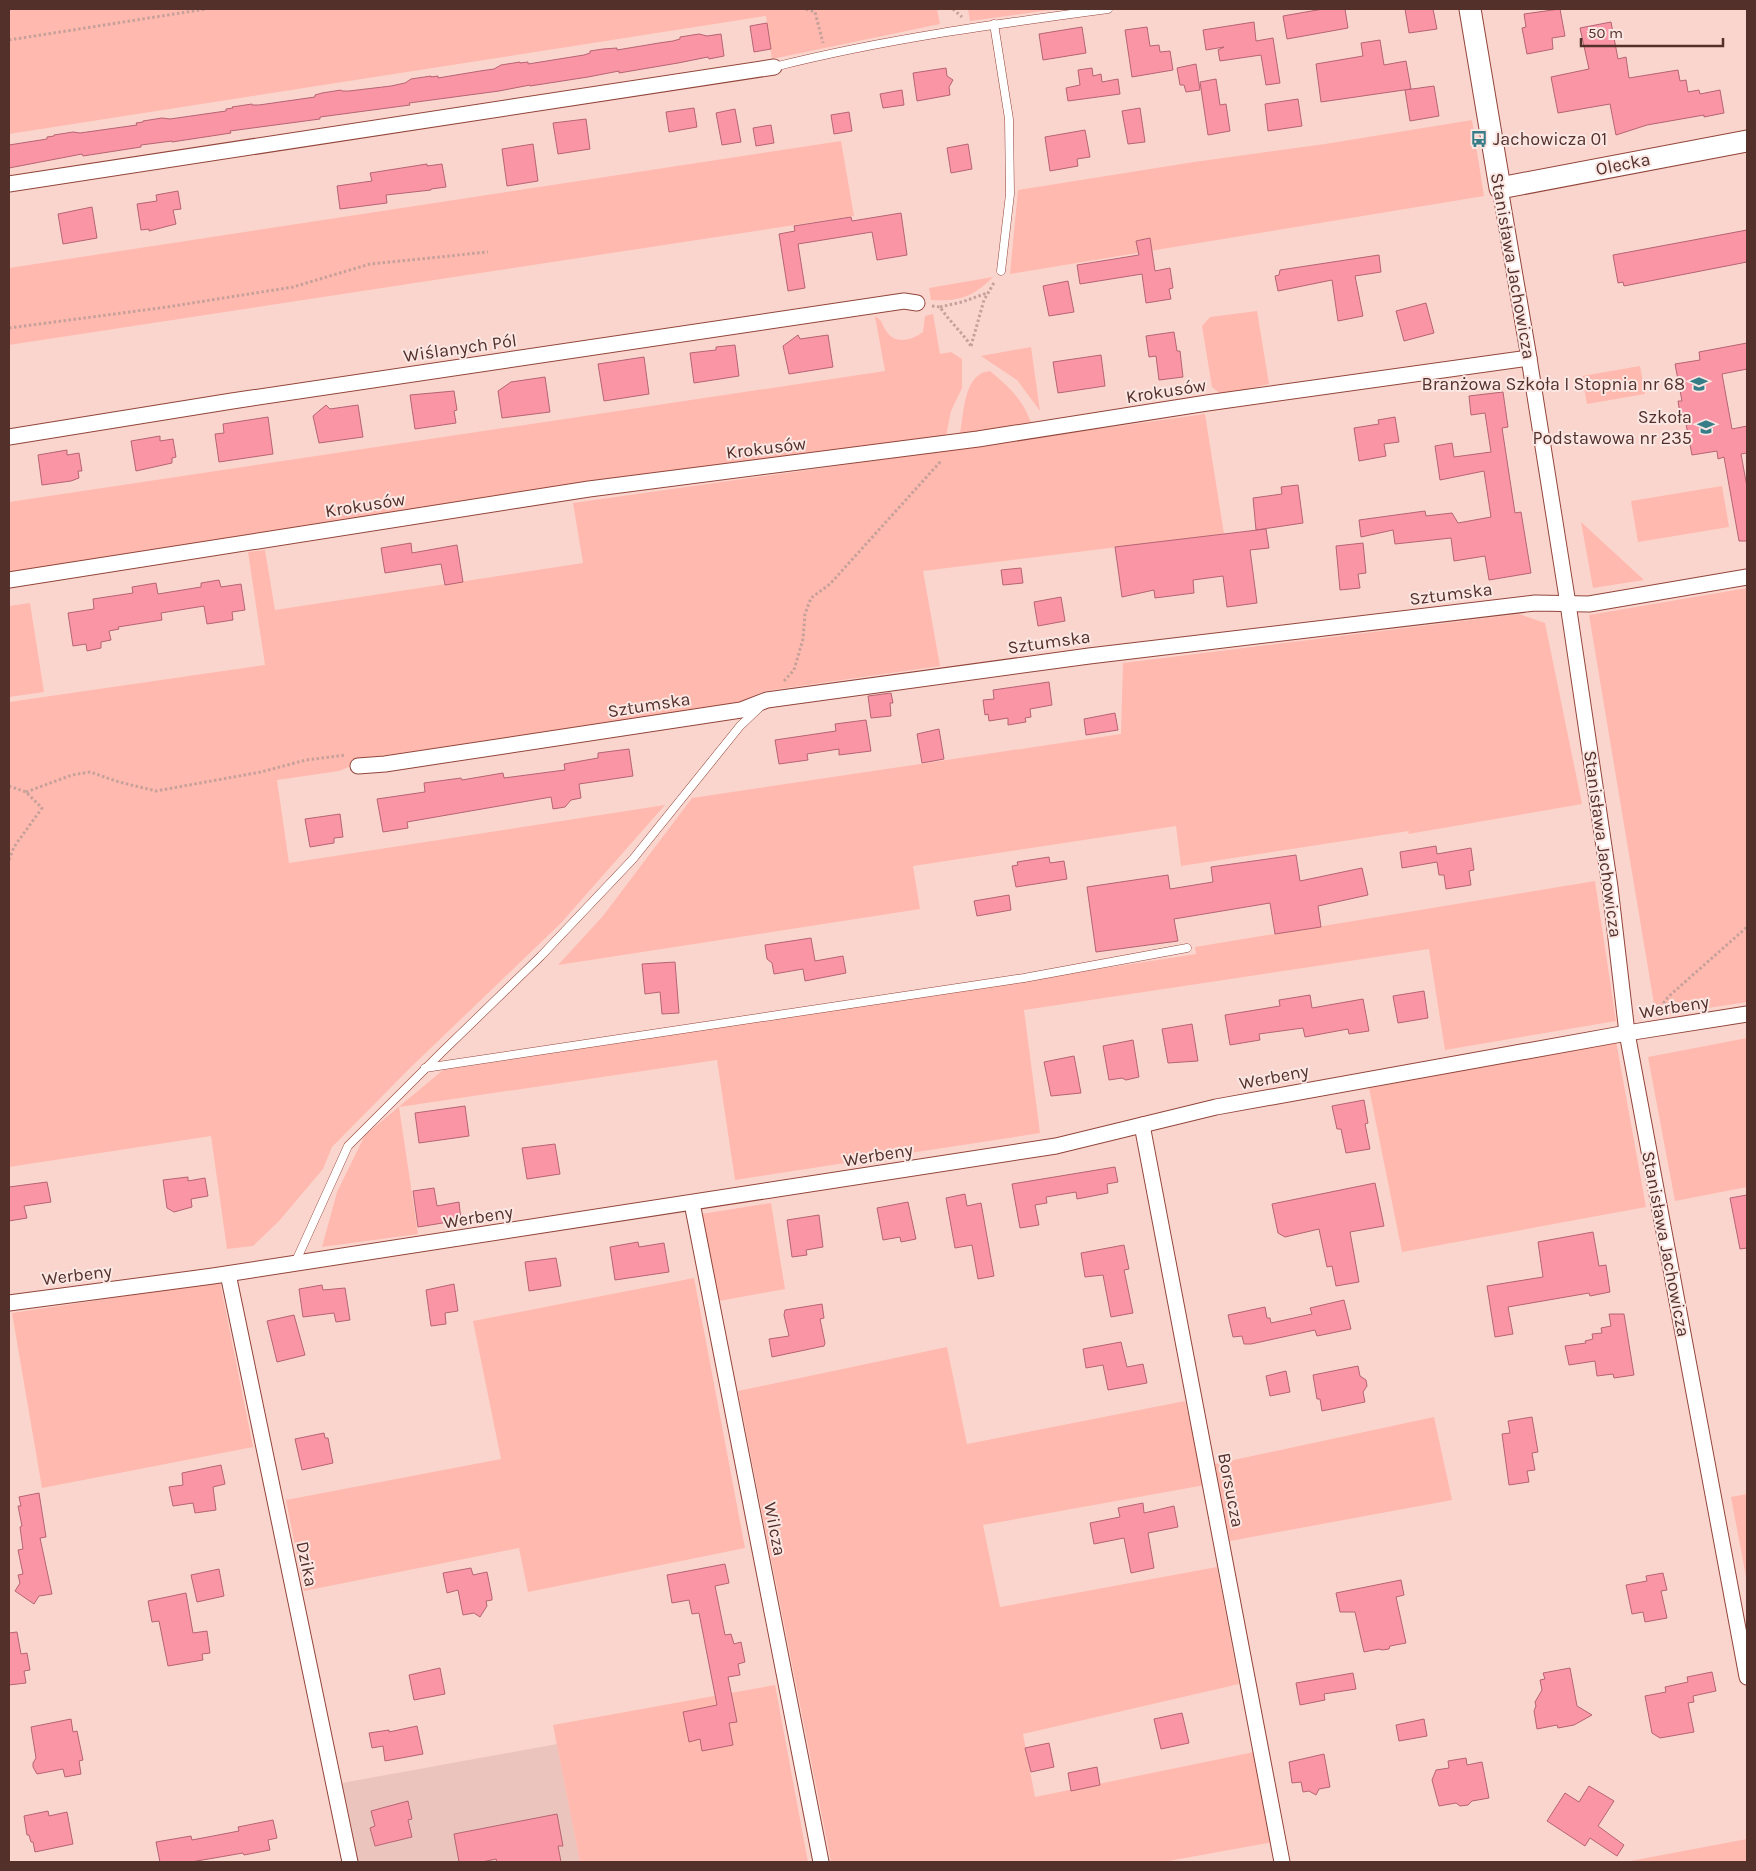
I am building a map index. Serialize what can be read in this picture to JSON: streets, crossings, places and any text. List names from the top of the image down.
{
  "streets": {
    "street": [
      "Olecka",
      "Stanisława Jachowicza",
      "Wiślanych Pól",
      "Krokusów",
      "Sztumska",
      "Werbeny",
      "Borsucza",
      "Wilcza",
      "Dzika"
    ]
  },
  "crossings": [
    ["Olecka", "Stanisława Jachowicza"],
    ["Stanisława Jachowicza", "Krokusów"],
    ["Stanisława Jachowicza", "Sztumska"],
    ["Stanisława Jachowicza", "Werbeny"],
    ["Werbeny", "Borsucza"],
    ["Werbeny", "Wilcza"],
    ["Werbeny", "Dzika"]
  ],
  "places": {
    "bus stop": ["Jachowicza 01"],
    "school or university": ["Branżowa Szkoła I Stopnia nr 68", "Szkoła Podstawowa nr 235"]
  },
  "scale_bar": "50 m"
}
